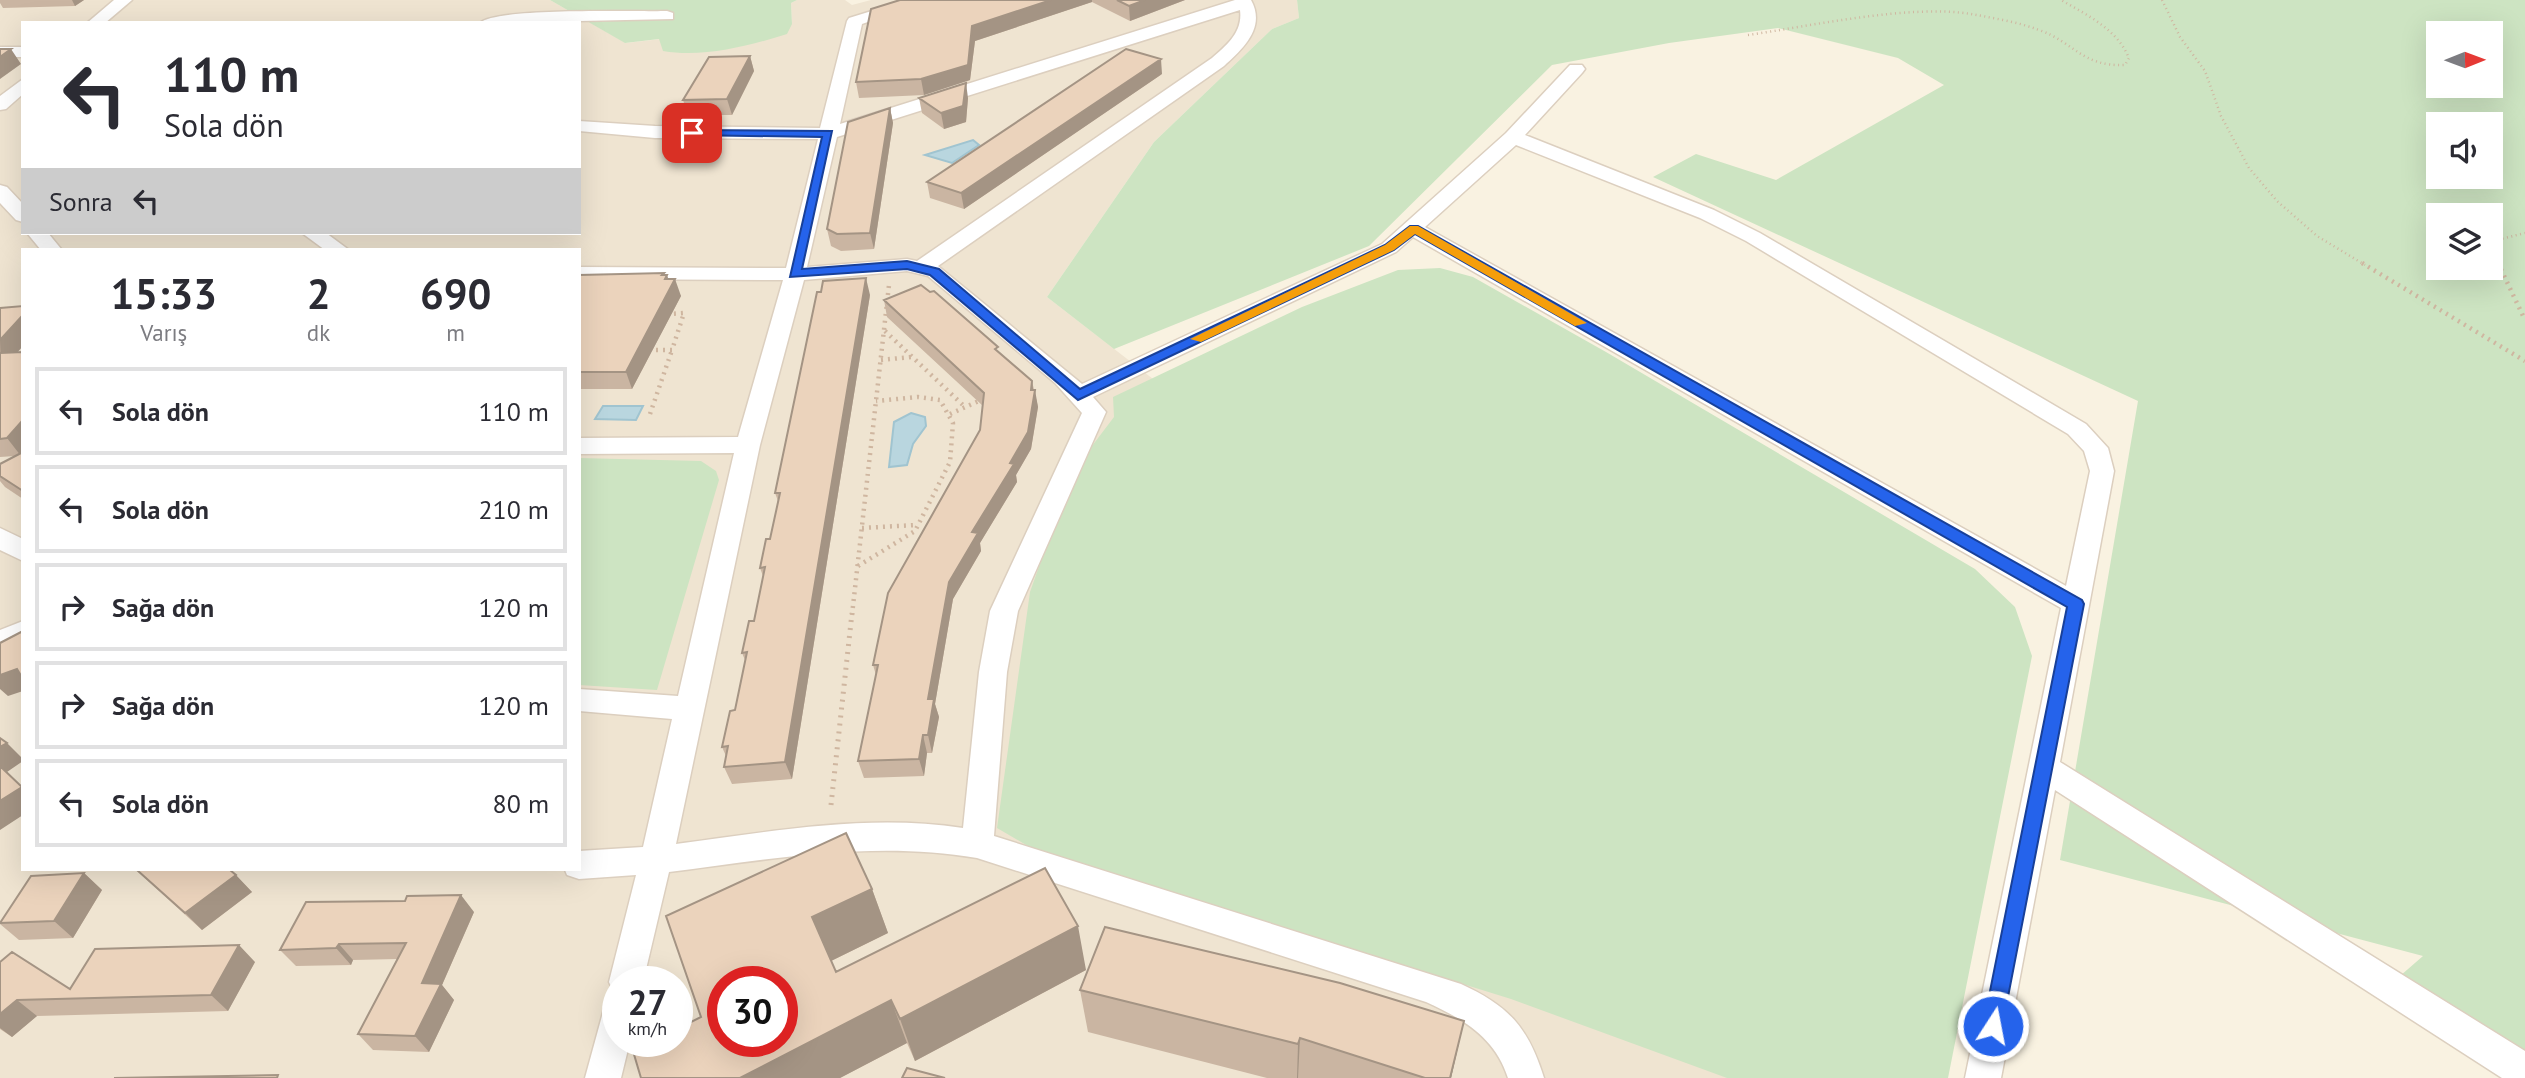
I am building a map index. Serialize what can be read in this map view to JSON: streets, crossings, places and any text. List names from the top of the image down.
{
  "north": "right",
  "page": {
    "turn": ["110 m", "Sola dön"],
    "then": "Sonra",
    "eta": [
      "15:33",
      "Varış",
      "2",
      "dk",
      "690",
      "m"
    ],
    "list": [
      {
        "name": "Sola dön",
        "value": "110 m"
      },
      {
        "name": "Sola dön",
        "value": "210 m"
      },
      {
        "name": "Sağa dön",
        "value": "120 m"
      },
      {
        "name": "Sağa dön",
        "value": "120 m"
      },
      {
        "name": "Sola dön",
        "value": "80 m"
      }
    ],
    "speed": "27 km/h",
    "limit": "30"
  }
}
